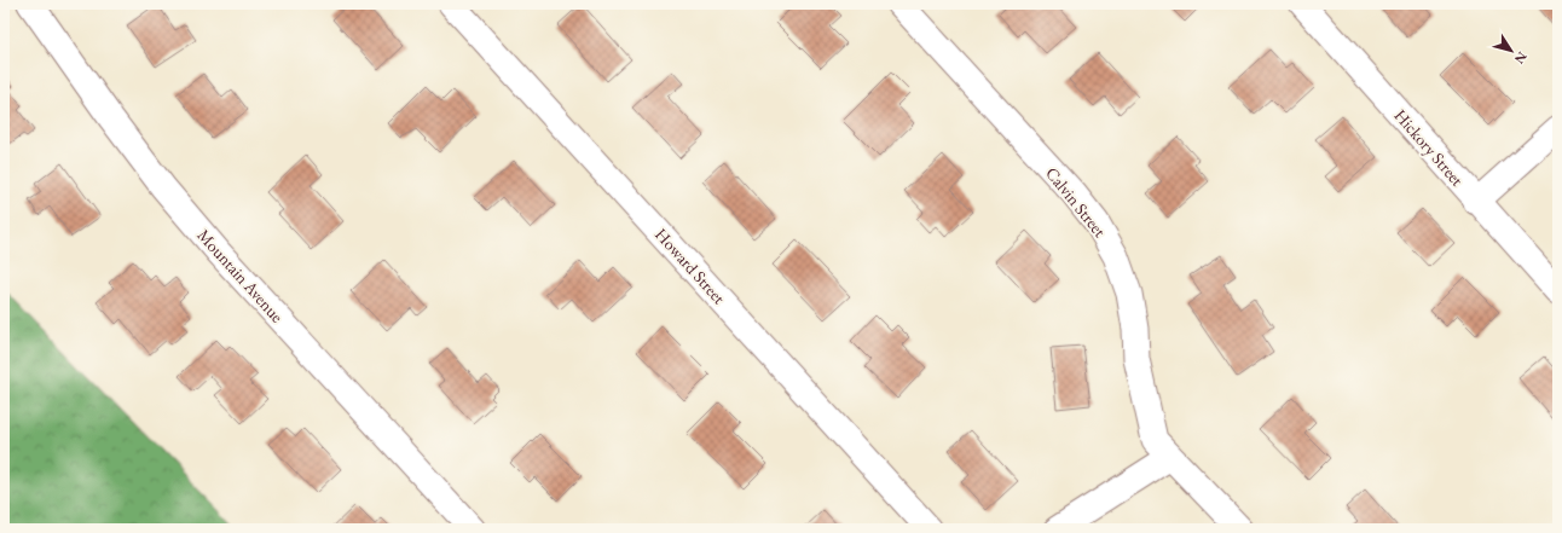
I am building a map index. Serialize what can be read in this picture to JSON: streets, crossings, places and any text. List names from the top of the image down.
{
  "streets": {
    "street": [
      "Hickory Street",
      "Calvin Street",
      "Howard Street",
      "Mountain Avenue"
    ]
  },
  "north": "bottom right"
}
